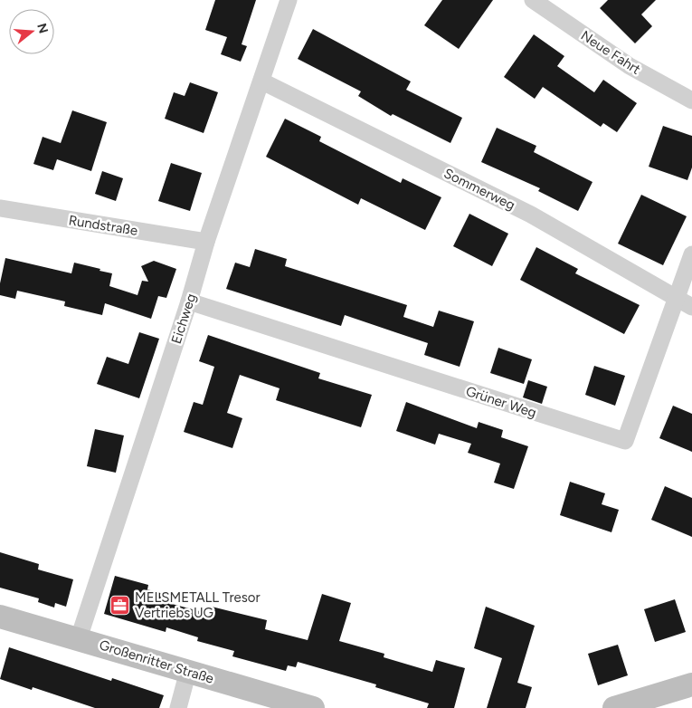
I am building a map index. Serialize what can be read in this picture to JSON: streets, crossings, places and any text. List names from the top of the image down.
{
  "streets": {
    "main road": ["Großenritter Straße"],
    "street": [
      "Neue Fahrt",
      "Sommerweg",
      "Rundstraße",
      "Eichweg",
      "Grüner Weg"
    ]
  },
  "crossings": [
    ["Sommerweg", "Eichweg"],
    ["Sommerweg", "Grüner Weg"],
    ["Rundstraße", "Eichweg"],
    ["Eichweg", "Grüner Weg"],
    ["Eichweg", "Großenritter Straße"]
  ],
  "places": {
    "office": ["MELSMETALL Tresor Vertriebs UG"]
  },
  "north": "right"
}
